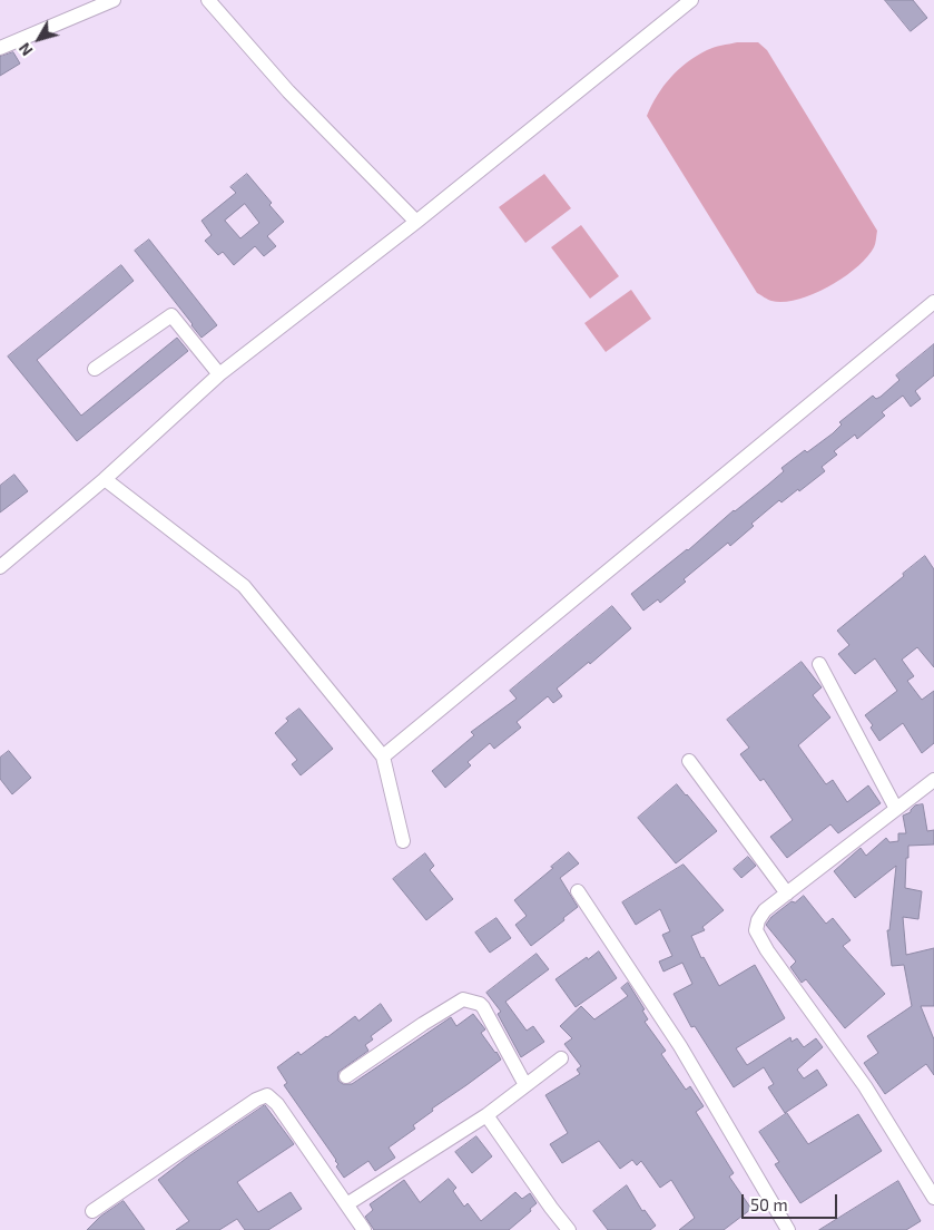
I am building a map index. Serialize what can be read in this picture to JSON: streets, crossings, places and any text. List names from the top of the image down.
{
  "scale_bar": "50 m",
  "north": "bottom left"
}
